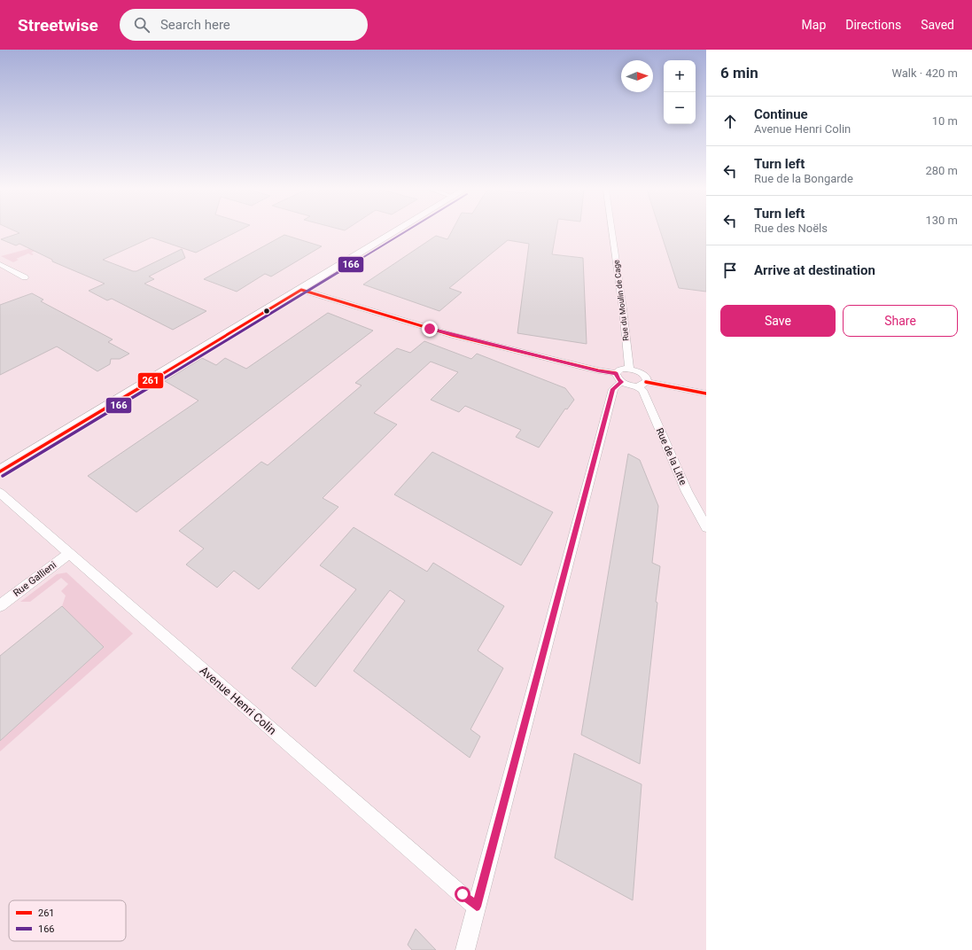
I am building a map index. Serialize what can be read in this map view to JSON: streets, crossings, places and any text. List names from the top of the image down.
{
  "streets": {
    "street": [
      "Rue du Moulin de Cage",
      "Rue de la Litte",
      "Rue Gallieni",
      "Avenue Henri Colin"
    ]
  },
  "crossings": [
    ["Rue du Moulin de Cage", "Rue de la Litte"],
    ["Rue Gallieni", "Avenue Henri Colin"]
  ],
  "lines": ["transit line 166", "transit line 261"],
  "legend": ["261", "166"],
  "north": "right",
  "page": {
    "header": "Streetwise",
    "search": "Search here",
    "nav": ["Map", "Directions", "Saved"],
    "heading": ["6 min", "Walk · 420 m"],
    "map_buttons": ["+", "−"],
    "list": [
      ["Continue", "Avenue Henri Colin", "10 m"],
      ["Turn left", "Rue de la Bongarde", "280 m"],
      ["Turn left", "Rue des Noëls", "130 m"],
      "Arrive at destination"
    ],
    "buttons": ["Save", "Share"]
  }
}
